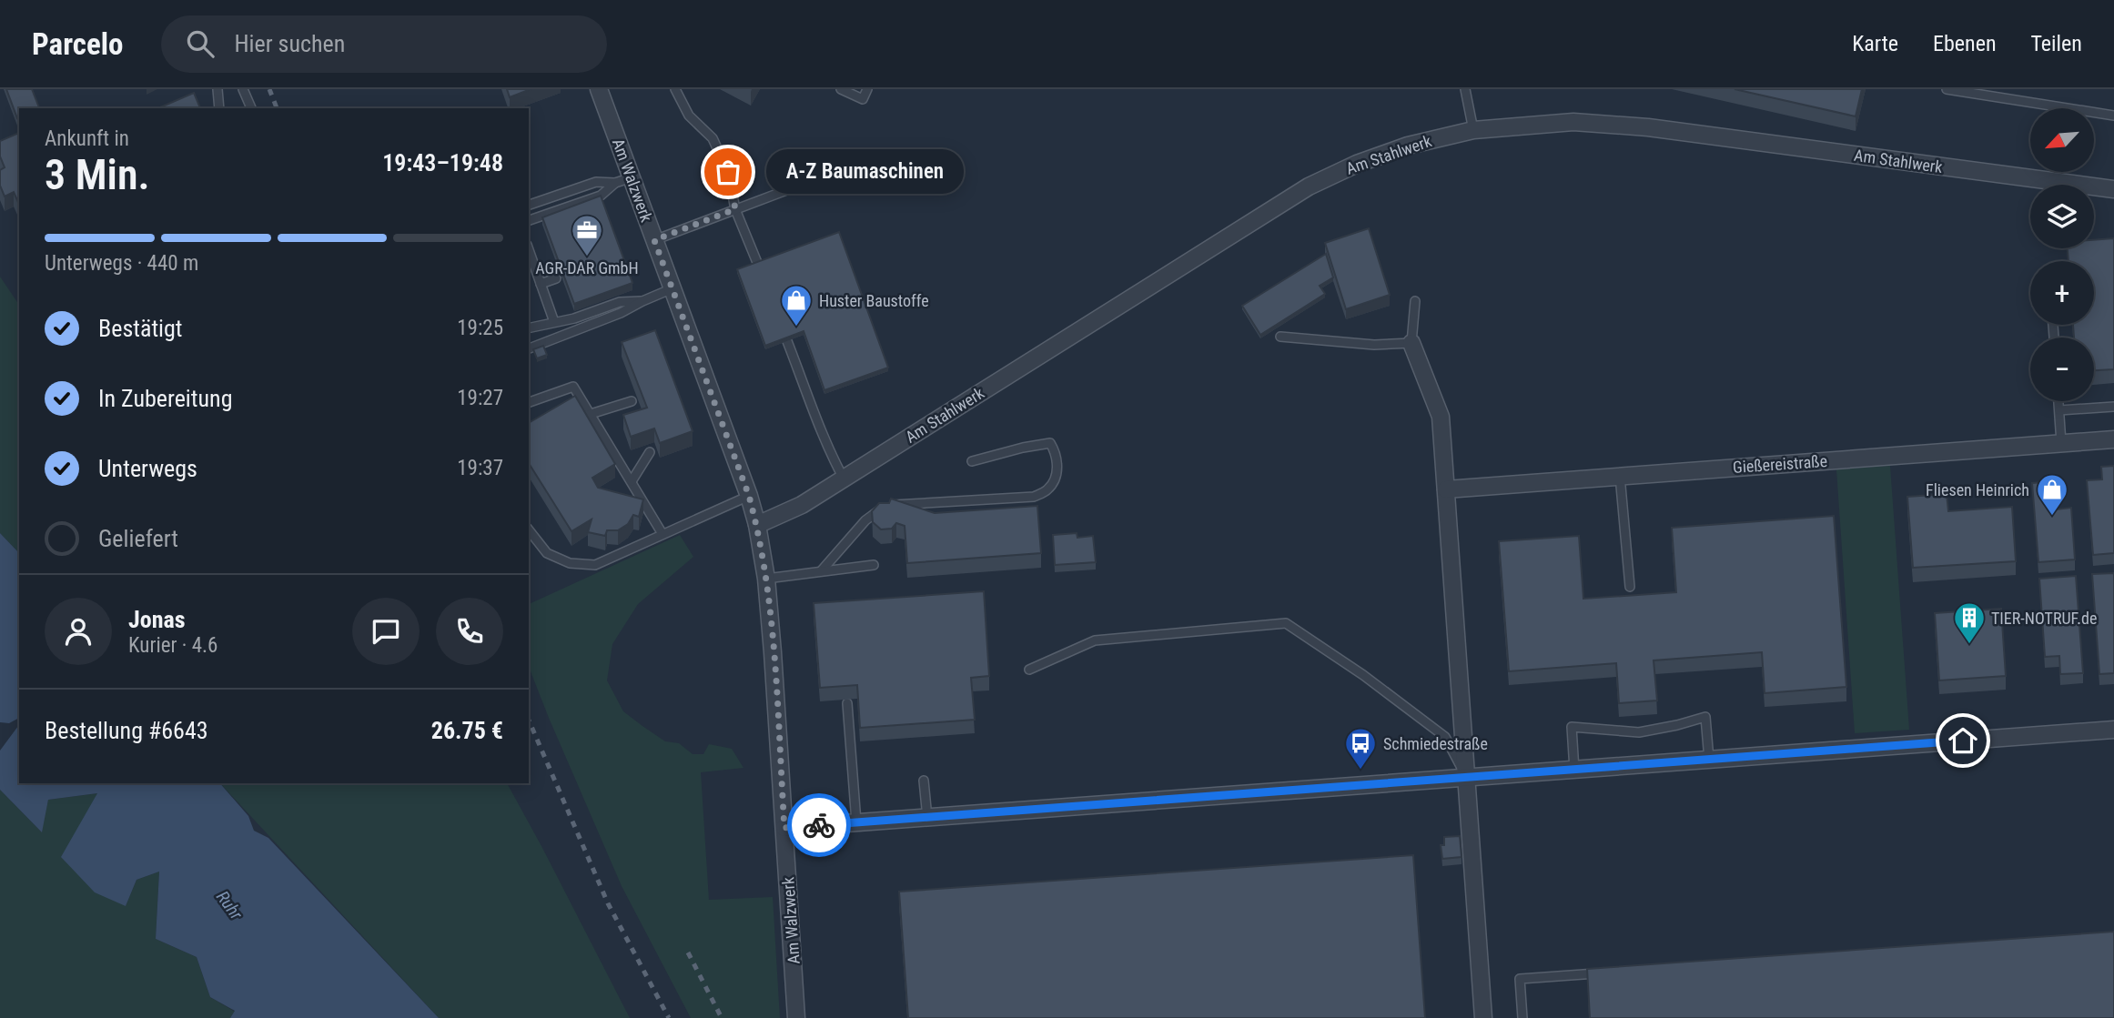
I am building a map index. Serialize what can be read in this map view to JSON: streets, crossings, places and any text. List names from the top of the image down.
{
  "streets": {
    "street": ["Am Stahlwerk", "Am Walzwerk", "Gießereistraße"]
  },
  "crossings": [
    ["Am Stahlwerk", "Am Walzwerk"]
  ],
  "water": ["Ruhr"],
  "places": {
    "other": ["A-Z Baumaschinen"],
    "office": ["AGR-DAR GmbH"],
    "shop": ["Huster Baustoffe", "Fliesen Heinrich"],
    "building": ["TIER-NOTRUF.de"],
    "bus stop": ["Schmiedestraße"]
  },
  "north": "bottom left",
  "page": {
    "header": "Parcelo",
    "search": "Hier suchen",
    "nav": ["Karte", "Ebenen", "Teilen"],
    "map_buttons": ["+", "−"],
    "heading": ["3 Min.", "Ankunft in", "19:43–19:48"],
    "panel": [
      "Jonas",
      "Kurier · 4.6",
      "Bestellung #6643",
      "26.75 €"
    ],
    "bubble": "A-Z Baumaschinen",
    "bar": "Unterwegs · 440 m",
    "list": [
      ["Bestätigt", "19:25"],
      ["In Zubereitung", "19:27"],
      ["Unterwegs", "19:37"],
      "Geliefert"
    ]
  }
}
